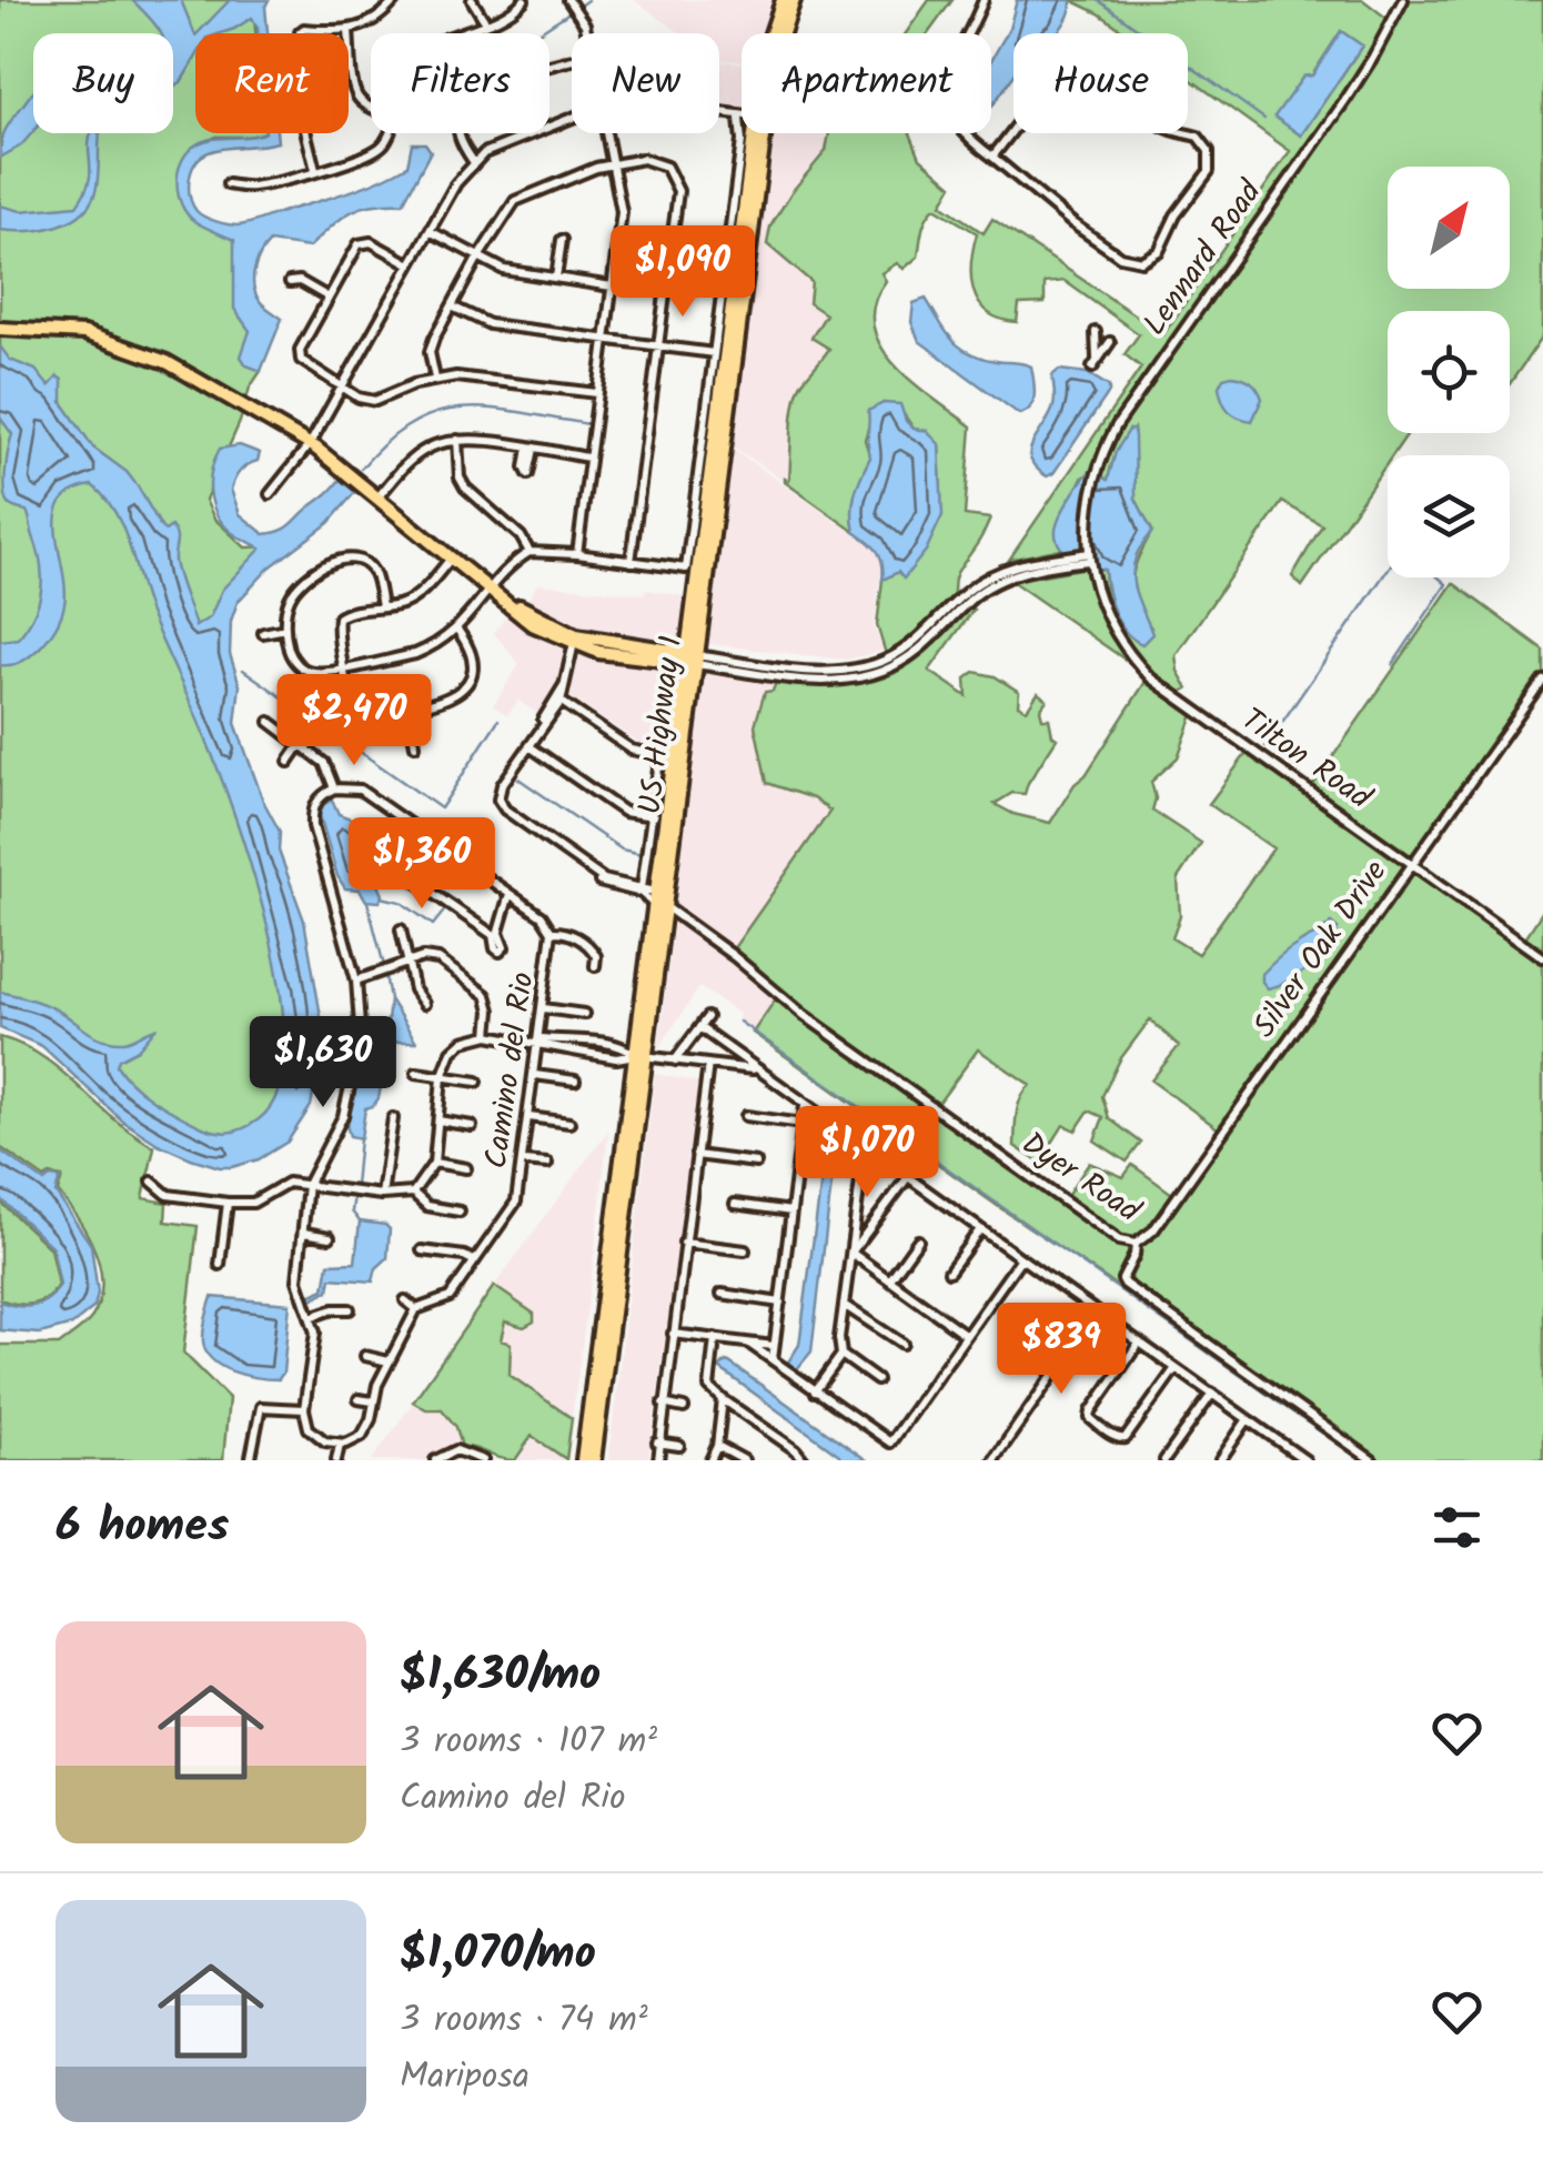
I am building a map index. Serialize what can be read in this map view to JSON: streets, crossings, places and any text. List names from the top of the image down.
{
  "streets": {
    "main road": ["US Highway 1"],
    "street": [
      "Lennard Road",
      "Tilton Road",
      "Silver Oak Drive",
      "Camino del Rio",
      "Dyer Road"
    ]
  },
  "crossings": [
    ["Lennard Road", "Tilton Road"],
    ["US Highway 1", "Dyer Road"],
    ["Tilton Road", "Silver Oak Drive"],
    ["Silver Oak Drive", "Dyer Road"]
  ],
  "north": "top right",
  "page": {
    "chip": [
      "Buy",
      "Rent",
      "Filters",
      "New",
      "Apartment",
      "House"
    ],
    "price": [
      "$1,090",
      "$2,470",
      "$1,360",
      "$1,630",
      "$1,070",
      "$839"
    ],
    "heading": "6 homes",
    "list": [
      {
        "name": "$1,630/mo",
        "note": "3 rooms · 107 m² · Camino del Rio"
      },
      {
        "name": "$1,070/mo",
        "note": "3 rooms · 74 m² · Mariposa"
      }
    ]
  }
}
